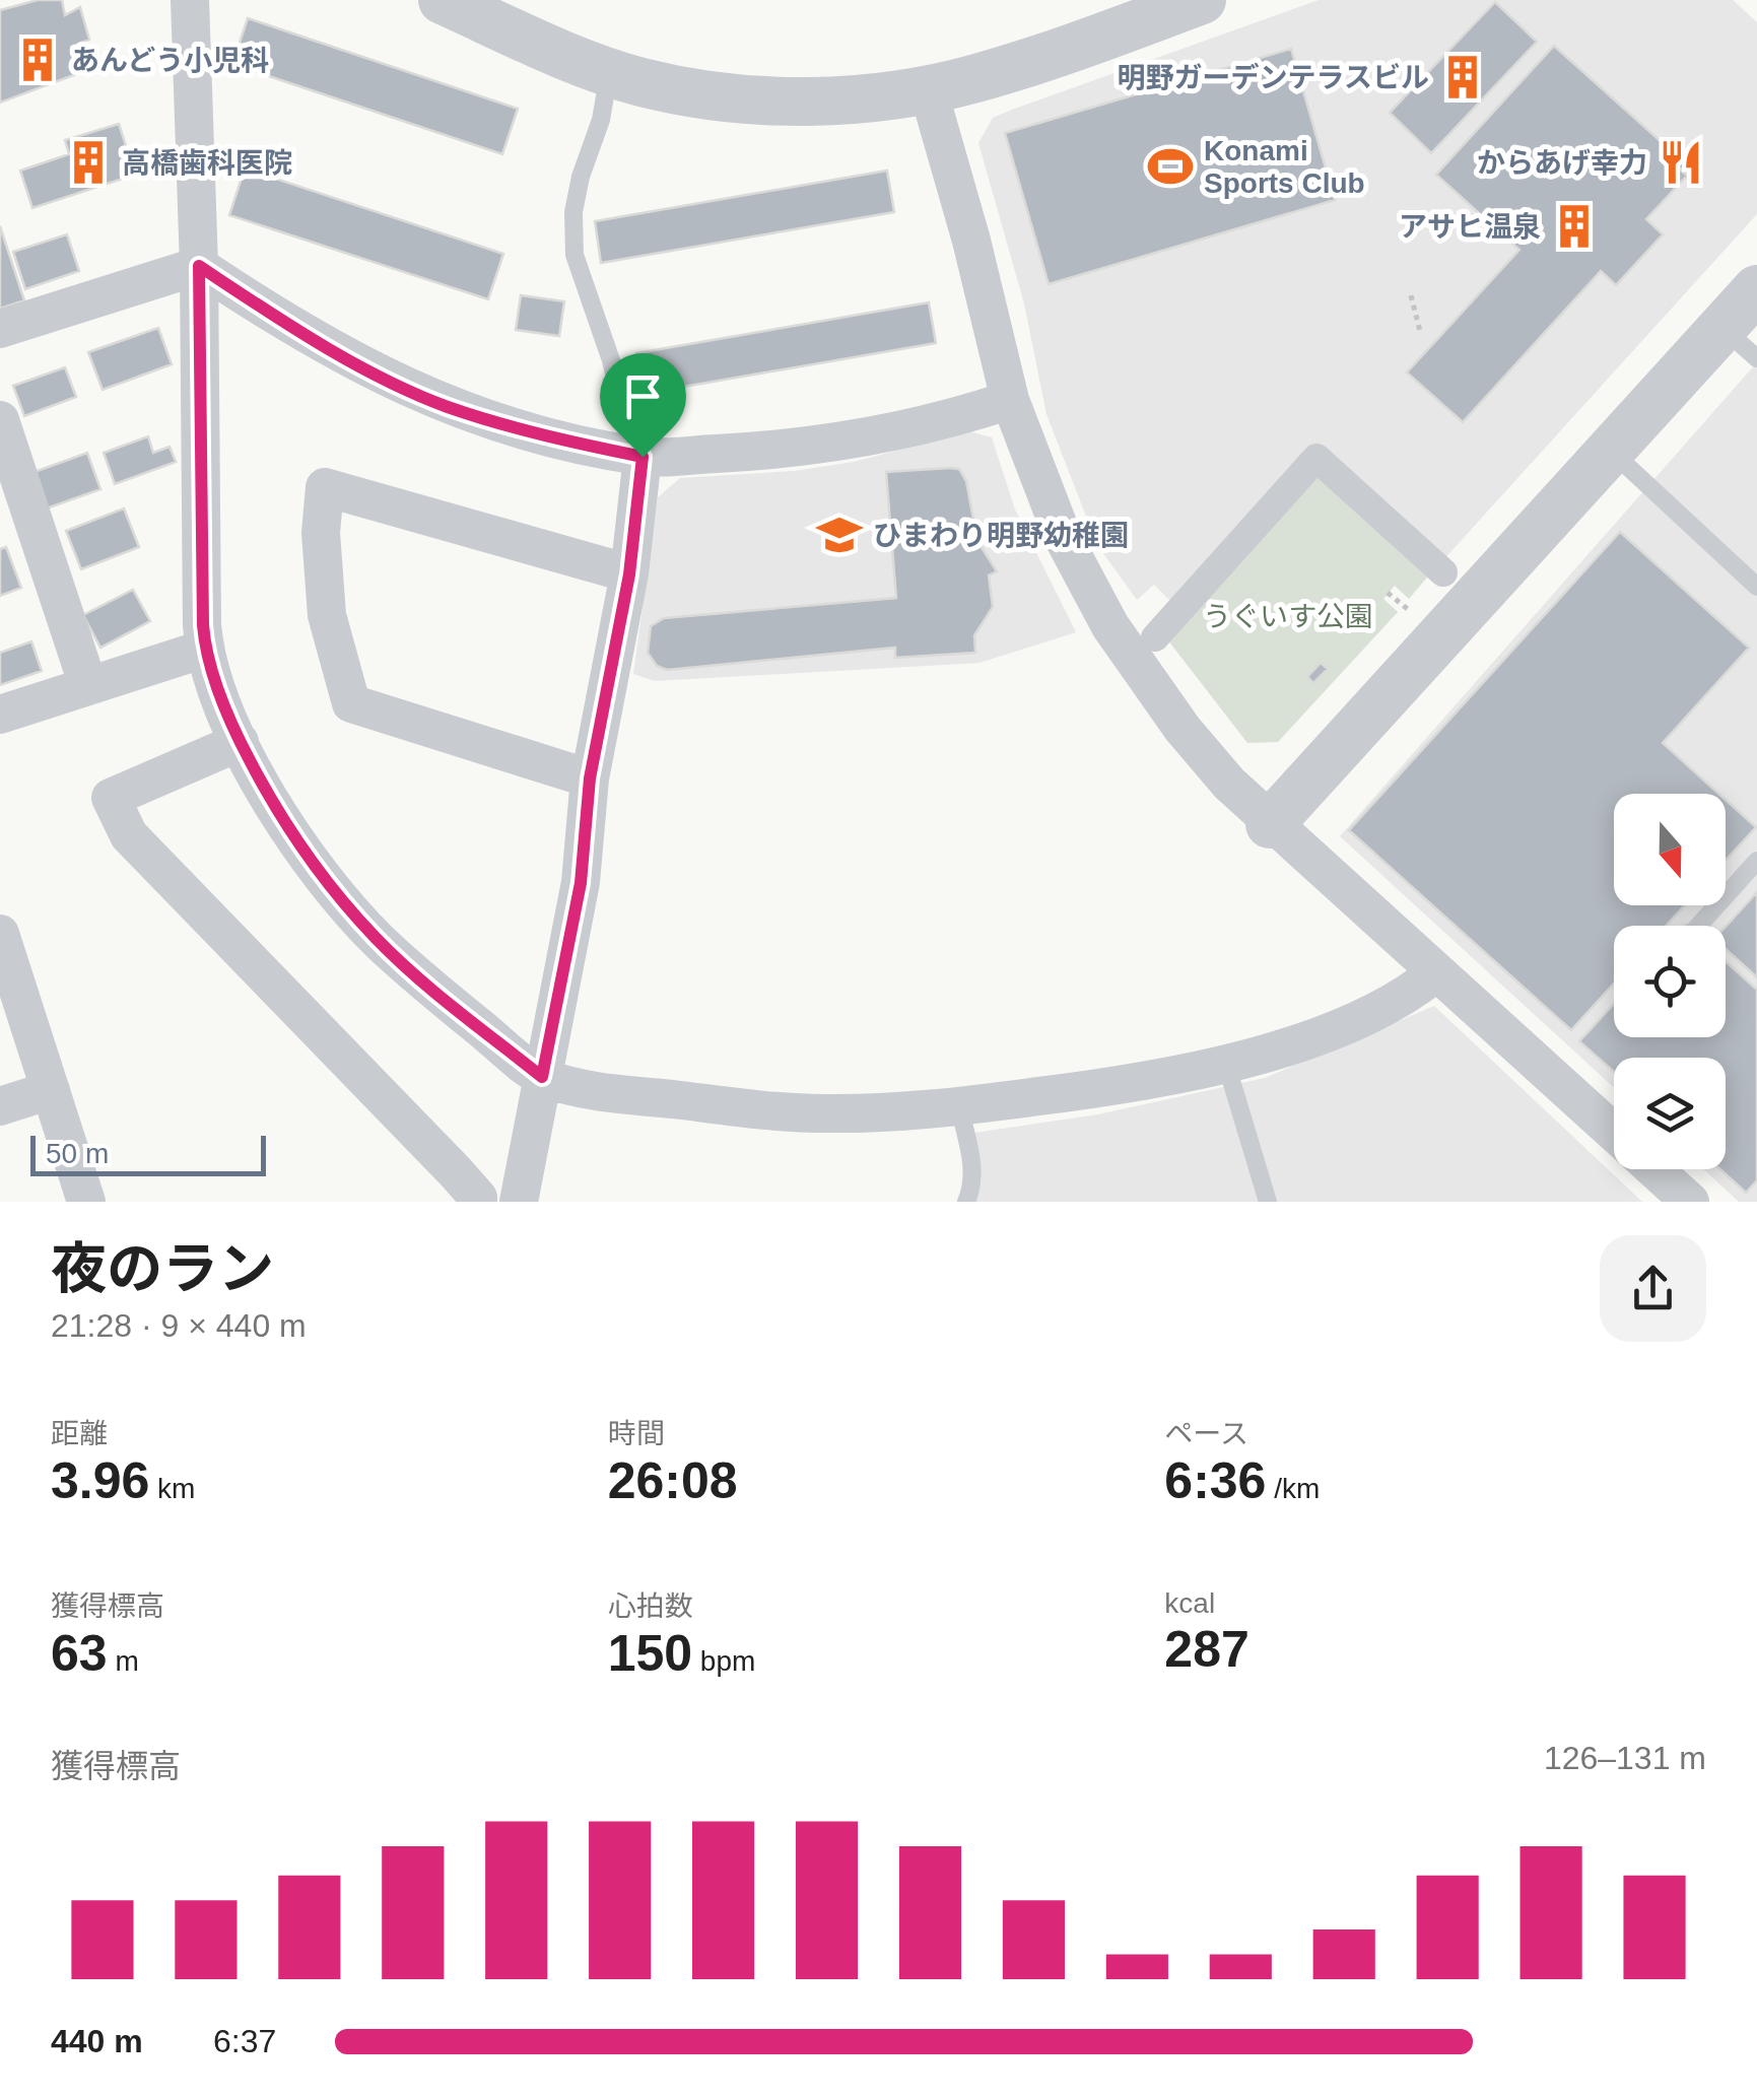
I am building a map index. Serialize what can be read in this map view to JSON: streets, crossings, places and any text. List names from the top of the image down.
{
  "parks": ["うぐいす公園"],
  "places": {
    "building": [
      "あんどう小児科",
      "明野ガーデンテラスビル",
      "高橋歯科医院",
      "アサヒ温泉"
    ],
    "restaurant": ["からあげ幸力"],
    "sports": ["Konami Sports Club"],
    "school or university": ["ひまわり明野幼稚園"]
  },
  "scale_bar": "50 m",
  "north": "bottom",
  "page": {
    "scale": "50 m",
    "heading": ["夜のラン", "21:28 · 9 × 440 m"],
    "stats": [
      ["距離", "3.96 km"],
      ["時間", "26:08"],
      ["ペース", "6:36 /km"],
      ["獲得標高", "63 m"],
      ["心拍数", "150 bpm"],
      ["kcal", "287"]
    ],
    "chart": ["獲得標高", "126–131 m"],
    "list": [
      {
        "name": "440 m",
        "note": "6:37"
      }
    ]
  }
}
